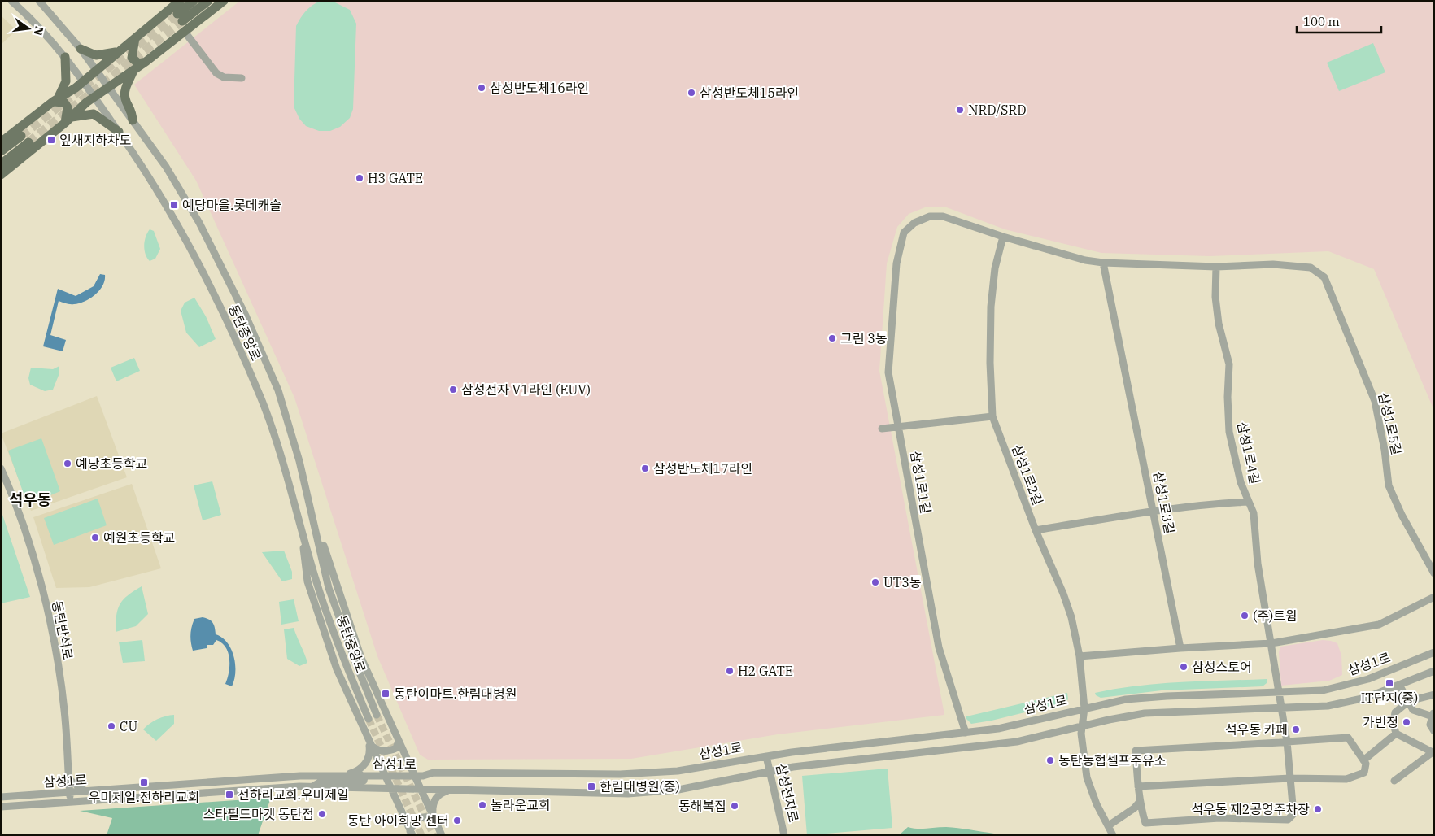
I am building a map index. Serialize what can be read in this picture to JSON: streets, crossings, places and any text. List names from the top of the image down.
{
  "streets": {
    "street": [
      "동탄중앙로",
      "삼성1로5길",
      "삼성1로4길",
      "삼성1로2길",
      "삼성1로1길",
      "삼성1로3길",
      "동탄반석로",
      "삼성1로",
      "삼성전자로"
    ]
  },
  "crossings": [
    ["삼성1로5길", "삼성1로4길"],
    ["삼성1로4길", "삼성1로"],
    ["삼성1로2길", "삼성1로1길"],
    ["삼성1로2길", "삼성1로"],
    ["삼성1로1길", "삼성1로"],
    ["동탄반석로", "삼성1로"],
    ["삼성1로", "삼성전자로"]
  ],
  "districts": ["석우동"],
  "places": {
    "other": [
      "삼성반도체16라인",
      "삼성반도체15라인",
      "NRD/SRD",
      "H3 GATE",
      "그린 3동",
      "삼성전자 V1라인 (EUV)",
      "예당초등학교",
      "삼성반도체17라인",
      "예원초등학교",
      "UT3동",
      "(주)트윔",
      "삼성스토어",
      "H2 GATE",
      "가빈정",
      "CU",
      "석우동 카페",
      "동탄농협셀프주유소",
      "놀라운교회",
      "동해복집",
      "석우동 제2공영주차장",
      "스타필드마켓 동탄점",
      "동탄 아이희망 센터"
    ],
    "transit": [
      "잎새지하차도",
      "예당마을.롯데캐슬",
      "IT단지(중)",
      "동탄이마트.한림대병원",
      "우미제일.전하리교회",
      "한림대병원(중)",
      "전하리교회.우미제일"
    ]
  },
  "scale_bar": "100 m",
  "north": "right"
}
